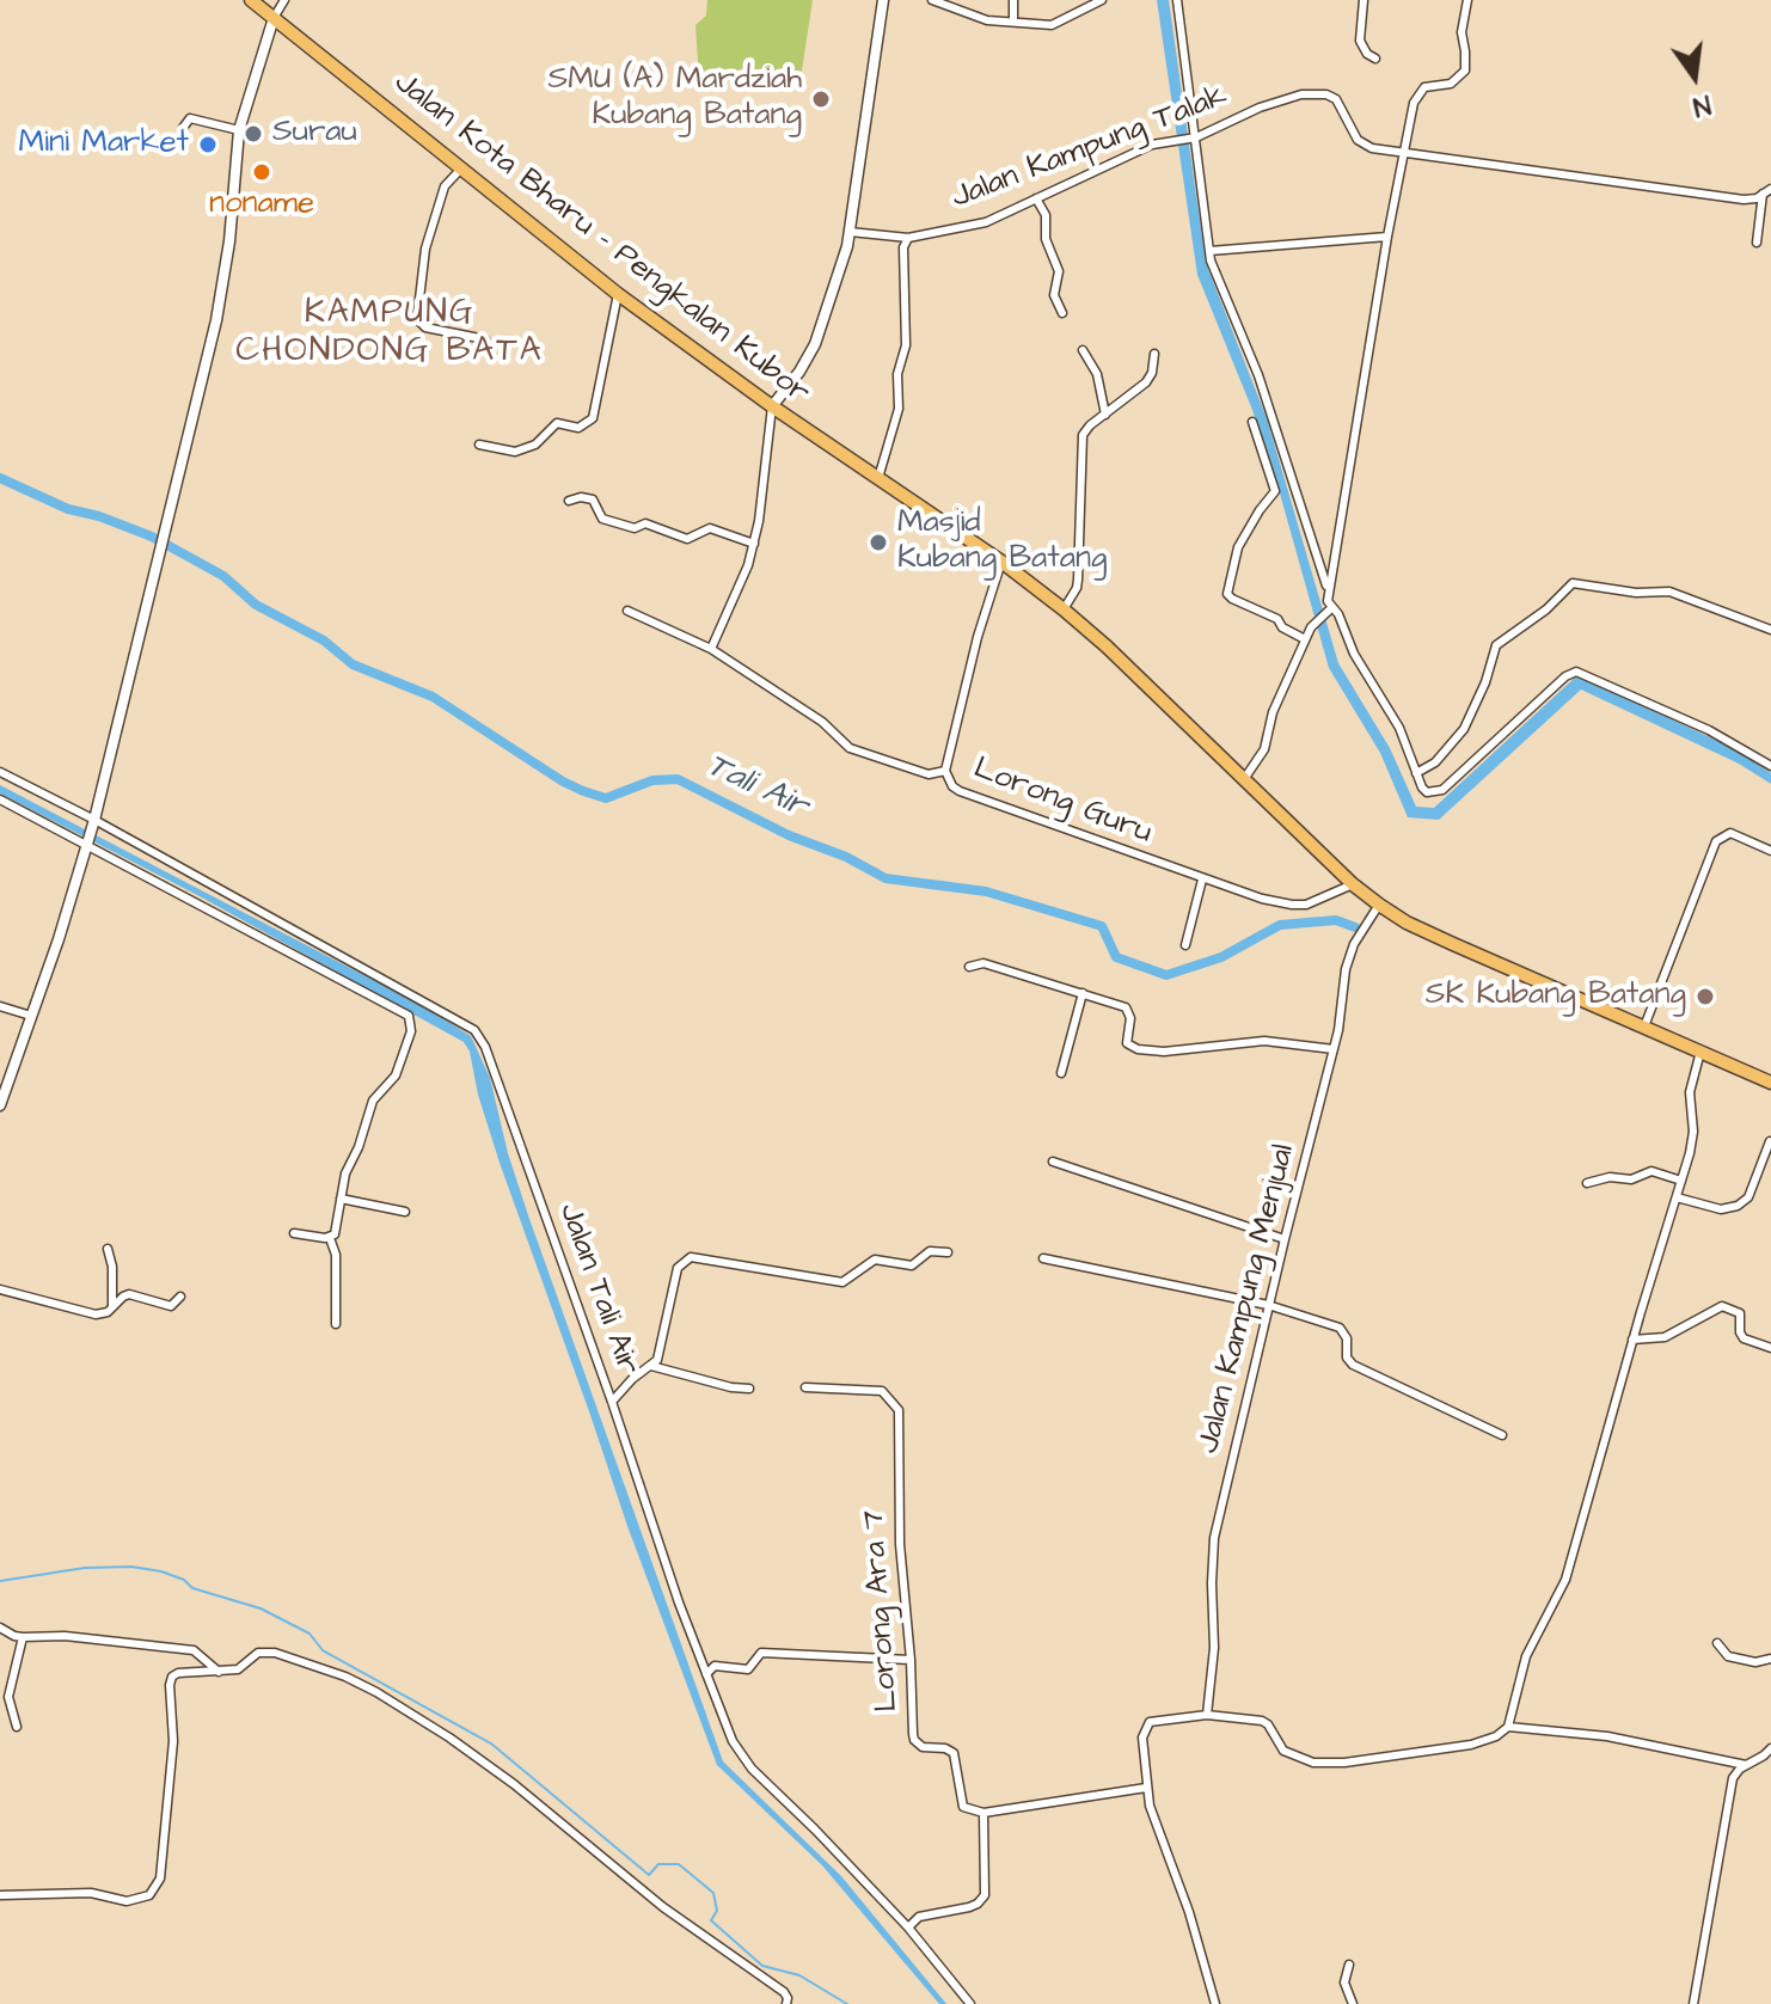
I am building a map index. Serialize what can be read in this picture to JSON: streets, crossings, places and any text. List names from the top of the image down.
{
  "streets": {
    "main road": ["Jalan Kota Bharu - Pengkalan Kubor"],
    "street": [
      "Jalan Kampung Talak",
      "Lorong Guru",
      "Jalan Tali Air",
      "Jalan Kampung Menjual",
      "Lorong Ara 7"
    ]
  },
  "crossings": [
    ["Jalan Kota Bharu - Pengkalan Kubor", "Lorong Guru"],
    ["Jalan Kota Bharu - Pengkalan Kubor", "Jalan Kampung Menjual"]
  ],
  "districts": ["KAMPUNG CHONDONG BATA"],
  "water": ["Tali Air"],
  "places": [
    "SMU (A) Mardziah Kubang Batang",
    "Surau",
    "Mini Market",
    "noname",
    "Masjid Kubang Batang",
    "SK Kubang Batang"
  ],
  "north": "bottom"
}
